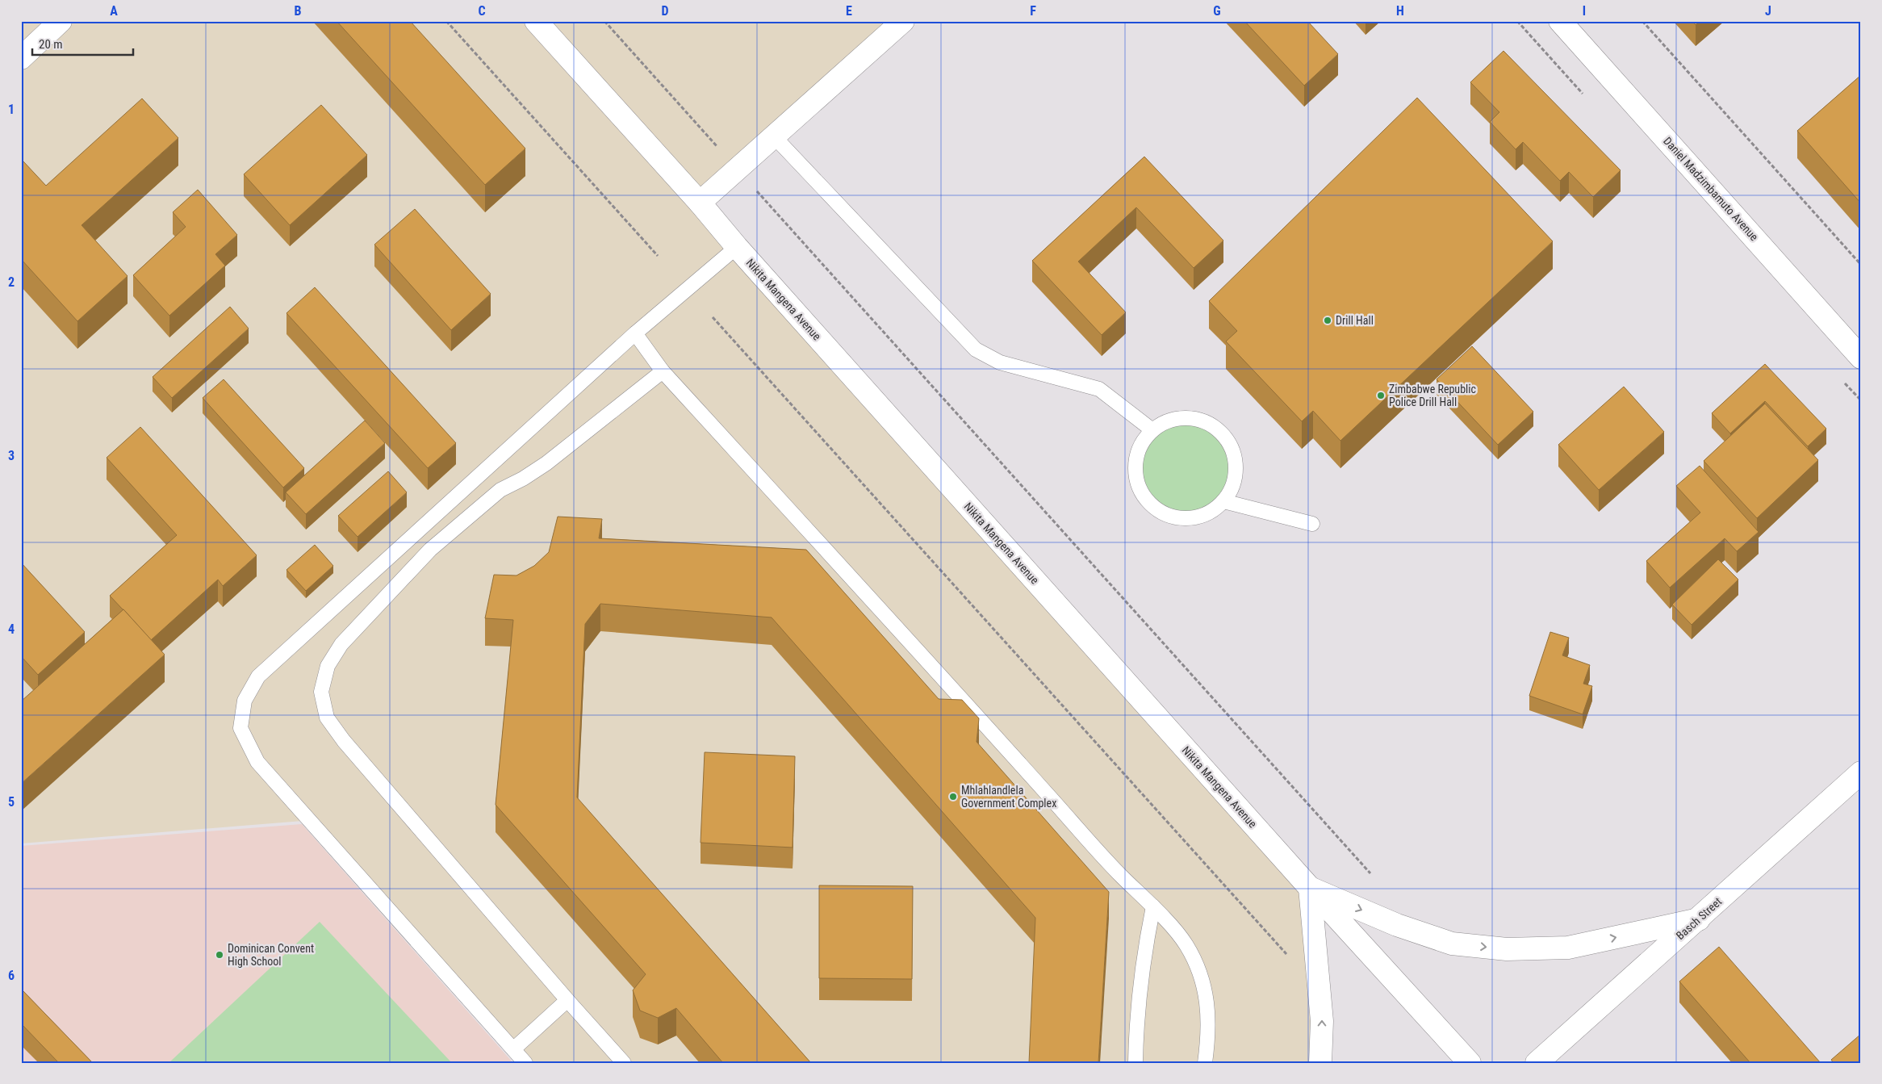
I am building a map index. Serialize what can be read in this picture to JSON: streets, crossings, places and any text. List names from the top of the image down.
{
  "streets": {
    "street": ["Daniel Madzimbamuto Avenue", "Nikita Mangena Avenue", "Basch Street"]
  },
  "places": [
    "Drill Hall",
    "Zimbabwe Republic Police Drill Hall",
    "Mhlahlandlela Government Complex",
    "Dominican Convent High School"
  ],
  "scale_bar": "20 m",
  "grid": {
    "columns": [
      "A",
      "B",
      "C",
      "D",
      "E",
      "F",
      "G",
      "H",
      "I",
      "J"
    ],
    "rows": [
      "1",
      "2",
      "3",
      "4",
      "5",
      "6"
    ]
  }
}
